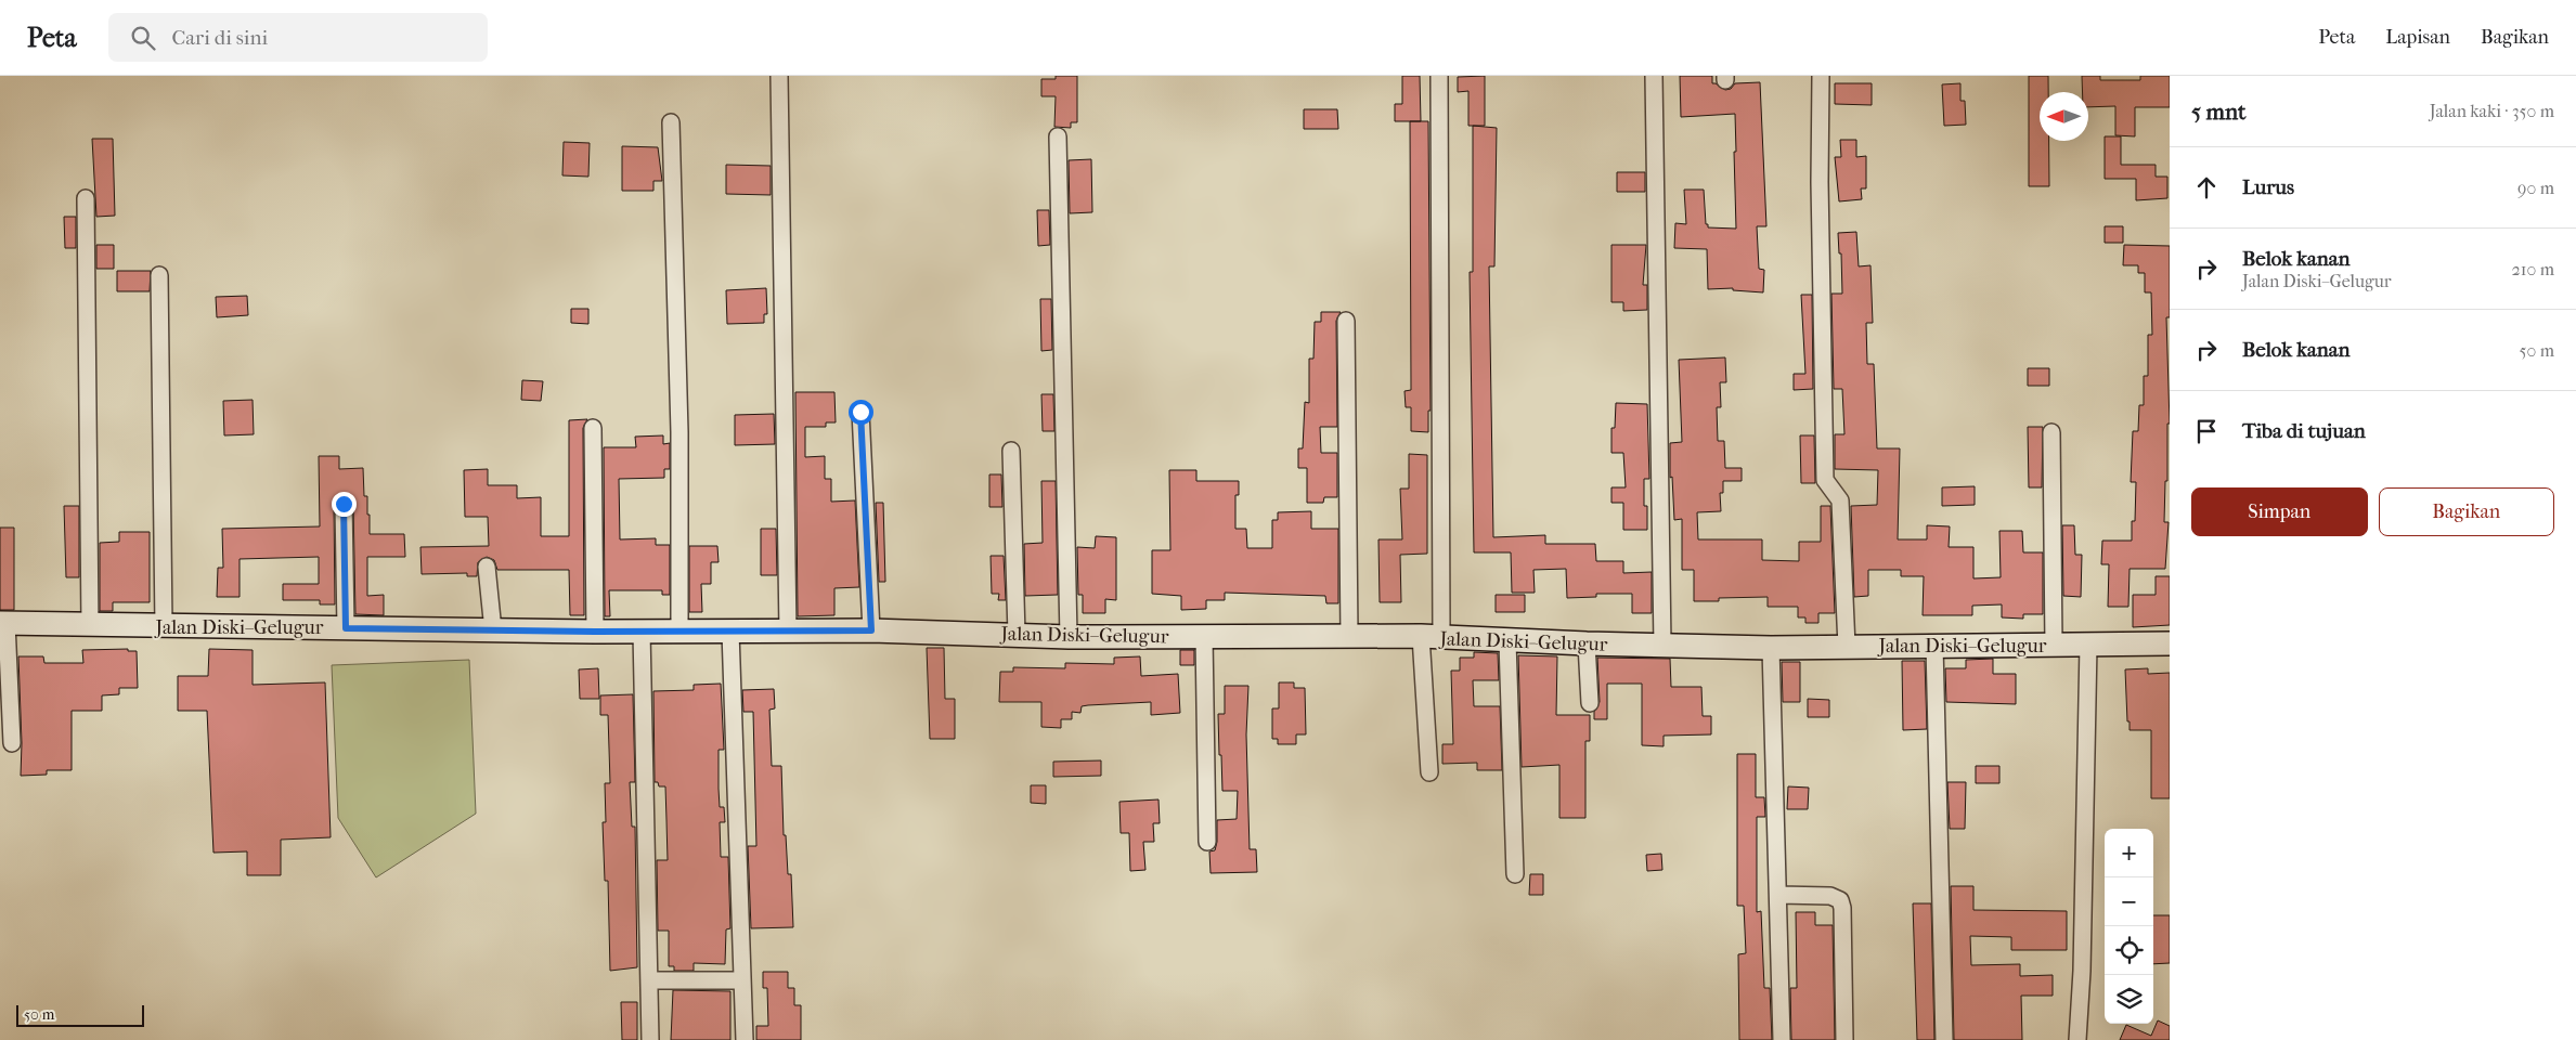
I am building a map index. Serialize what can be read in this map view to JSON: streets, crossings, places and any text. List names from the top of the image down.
{
  "streets": {
    "main road": ["Jalan Diski–Gelugur"]
  },
  "scale_bar": "50 m",
  "north": "left",
  "page": {
    "header": "Peta",
    "search": "Cari di sini",
    "nav": ["Peta", "Lapisan", "Bagikan"],
    "heading": ["5 mnt", "Jalan kaki · 350 m"],
    "list": [
      ["Lurus", "90 m"],
      ["Belok kanan", "Jalan Diski–Gelugur", "210 m"],
      ["Belok kanan", "50 m"],
      "Tiba di tujuan"
    ],
    "buttons": ["Simpan", "Bagikan"],
    "map_buttons": ["+", "−"],
    "scale": "50 m"
  }
}
